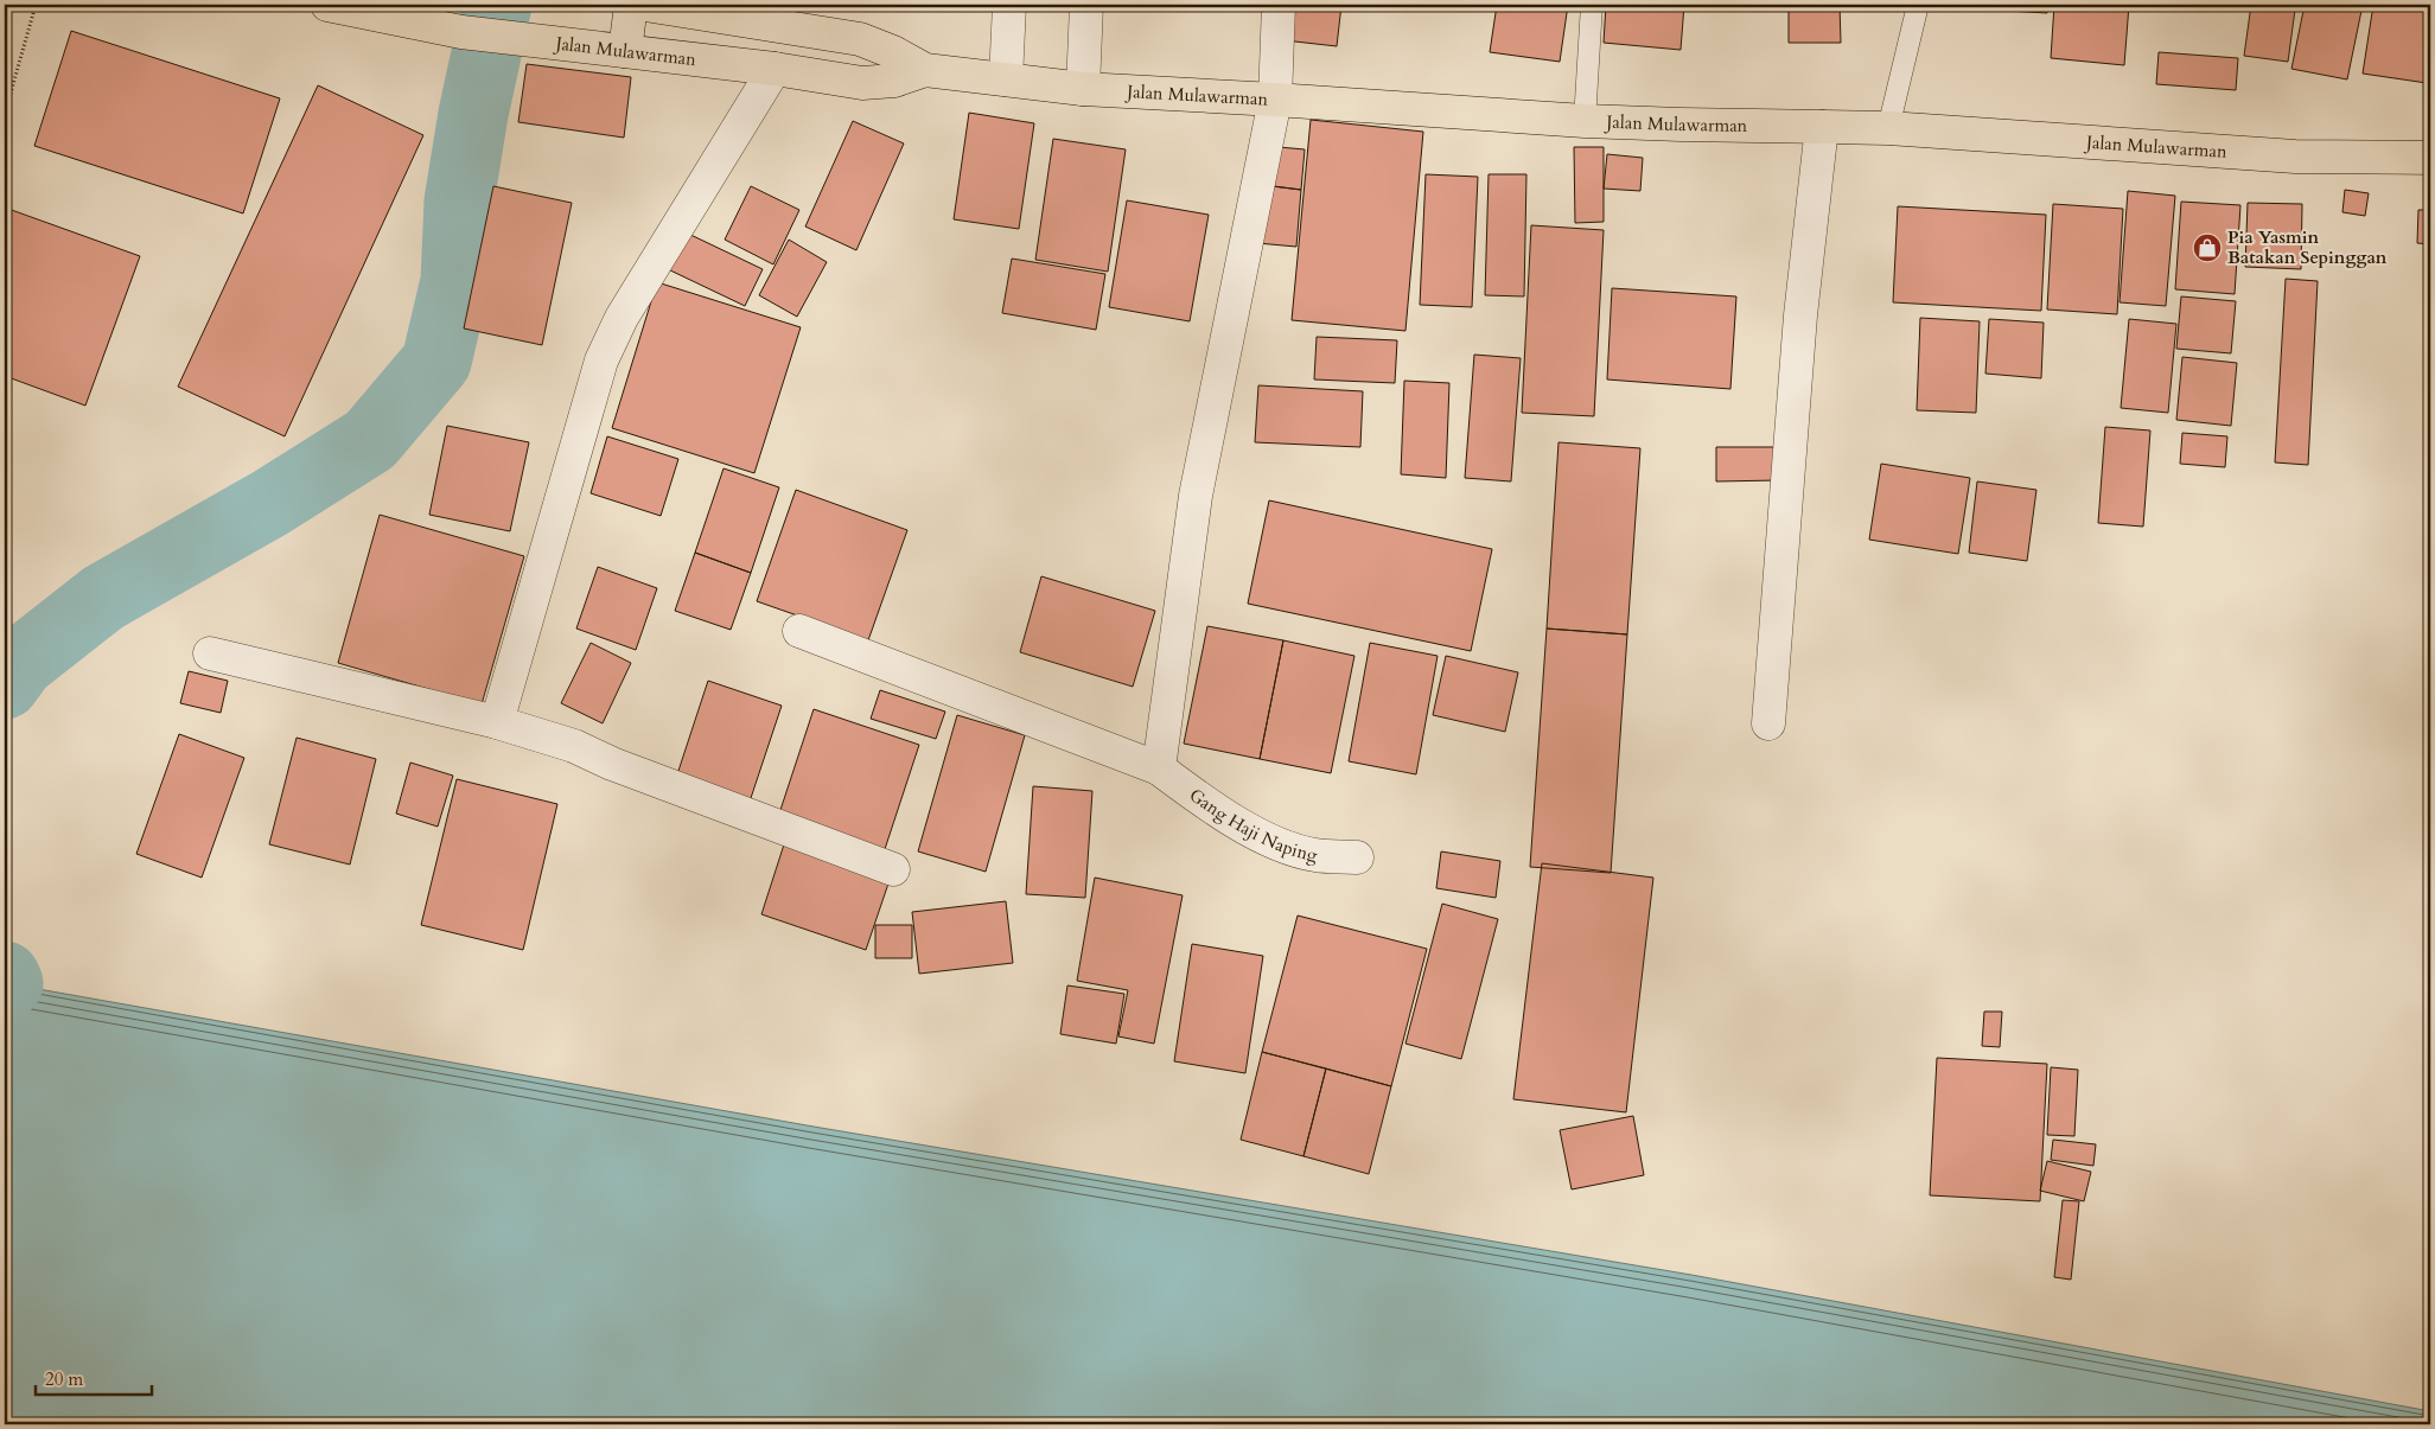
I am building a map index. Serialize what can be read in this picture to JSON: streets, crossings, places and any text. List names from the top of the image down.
{
  "streets": {
    "highway": ["Jalan Mulawarman"],
    "street": ["Gang Haji Naping"]
  },
  "places": {
    "shop": ["Pia Yasmin Batakan Sepinggan"]
  },
  "scale_bar": "20 m"
}
